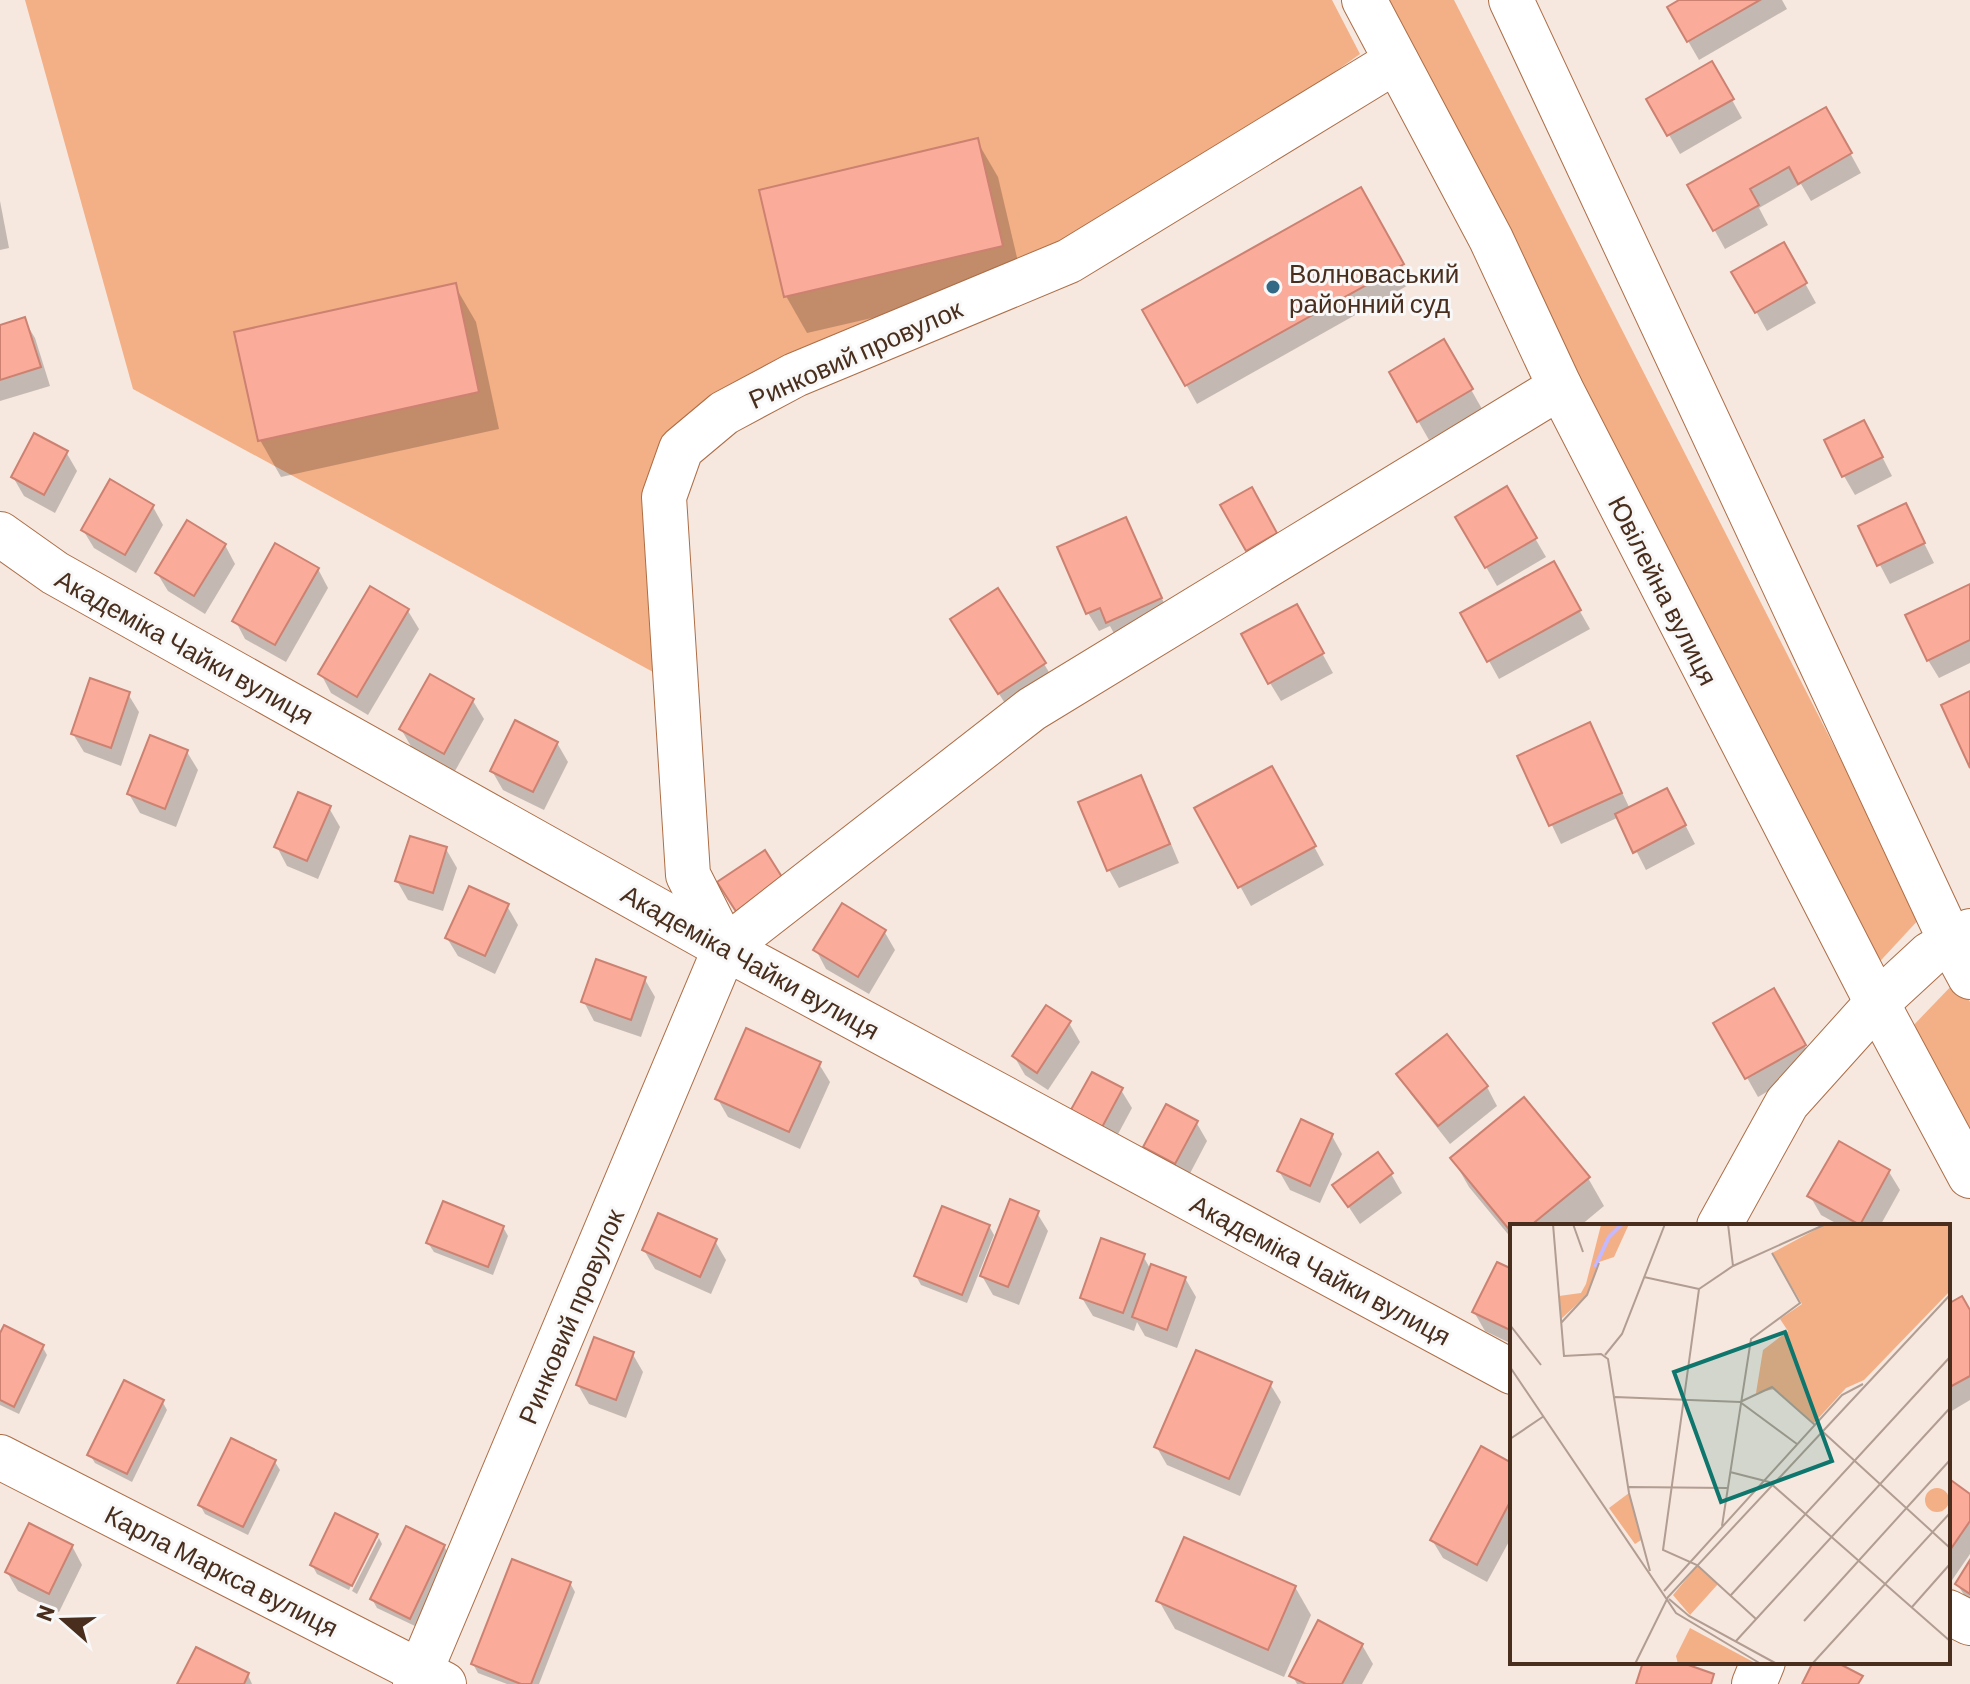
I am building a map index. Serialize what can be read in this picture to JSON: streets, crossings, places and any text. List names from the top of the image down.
{
  "streets": {
    "street": [
      "Ринковий провулок",
      "Ювілейна вулиця",
      "Академіка Чайки вулиця",
      "Карла Маркса вулиця"
    ]
  },
  "crossings": [
    ["Ринковий провулок", "Ювілейна вулиця"],
    ["Ринковий провулок", "Академіка Чайки вулиця"],
    ["Ринковий провулок", "Карла Маркса вулиця"]
  ],
  "places": ["Волноваський районний суд"],
  "north": "left"
}
